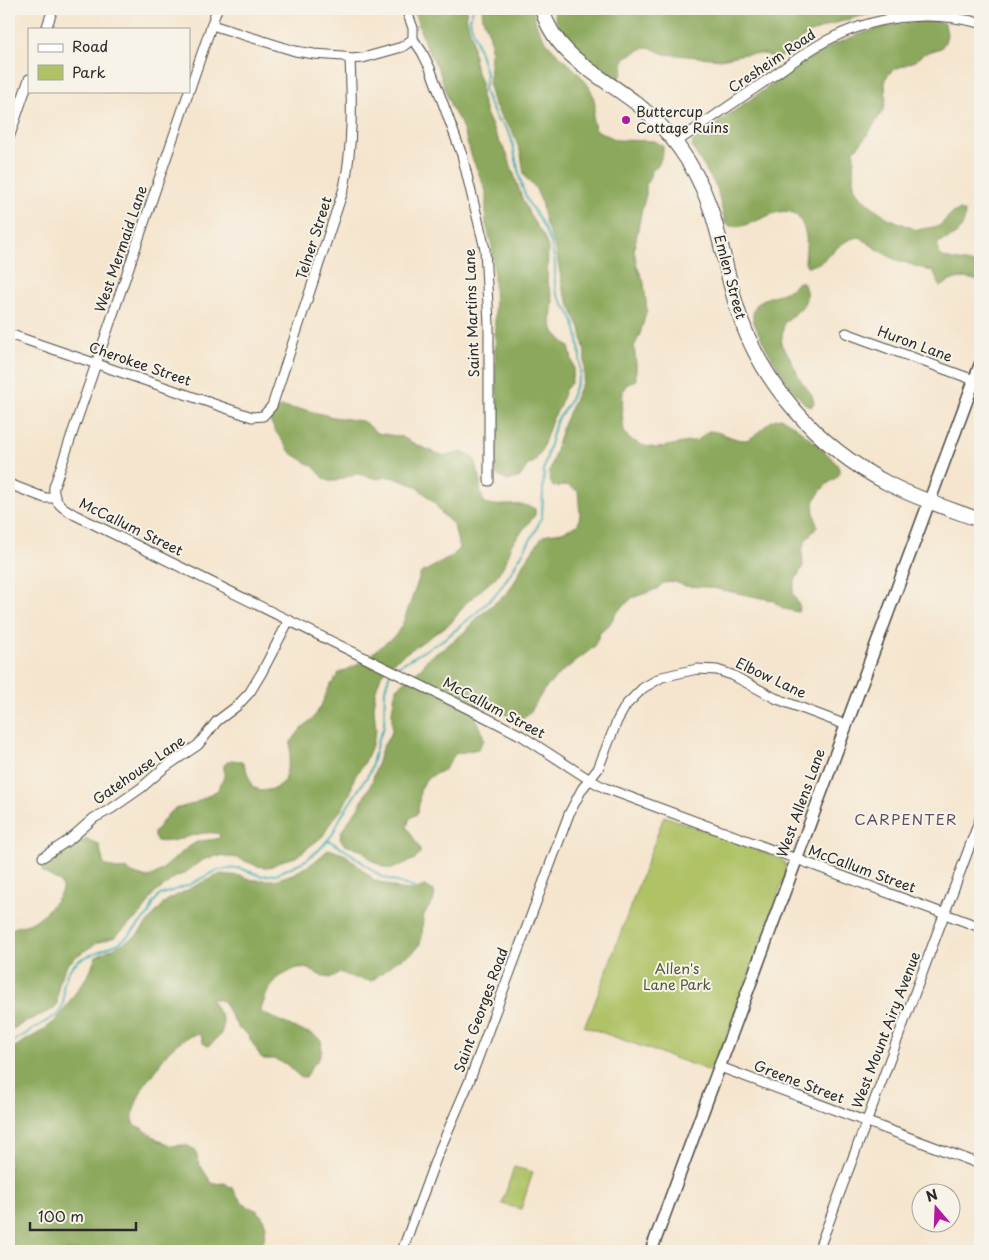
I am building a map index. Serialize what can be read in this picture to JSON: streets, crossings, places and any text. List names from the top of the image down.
{
  "streets": {
    "main road": ["Emlen Street"],
    "street": [
      "Cresheim Road",
      "Telner Street",
      "West Mermaid Lane",
      "Saint Martins Lane",
      "Huron Lane",
      "Cherokee Street",
      "McCallum Street",
      "Elbow Lane",
      "Gatehouse Lane",
      "West Allens Lane",
      "Saint Georges Road",
      "West Mount Airy Avenue",
      "Greene Street"
    ]
  },
  "crossings": [
    ["Cresheim Road", "Emlen Street"],
    ["Telner Street", "Cherokee Street"],
    ["West Mermaid Lane", "Cherokee Street"],
    ["West Mermaid Lane", "McCallum Street"],
    ["Emlen Street", "West Allens Lane"],
    ["Huron Lane", "West Allens Lane"],
    ["McCallum Street", "Elbow Lane"],
    ["McCallum Street", "Gatehouse Lane"],
    ["McCallum Street", "West Allens Lane"],
    ["McCallum Street", "Saint Georges Road"],
    ["McCallum Street", "West Mount Airy Avenue"],
    ["Elbow Lane", "West Allens Lane"],
    ["Elbow Lane", "Saint Georges Road"],
    ["West Allens Lane", "Greene Street"],
    ["West Mount Airy Avenue", "Greene Street"]
  ],
  "districts": ["CARPENTER"],
  "parks": ["Allen's Lane Park"],
  "places": ["Buttercup Cottage Ruins"],
  "legend": ["Road", "Park"],
  "scale_bar": "100 m",
  "north": "top"
}
